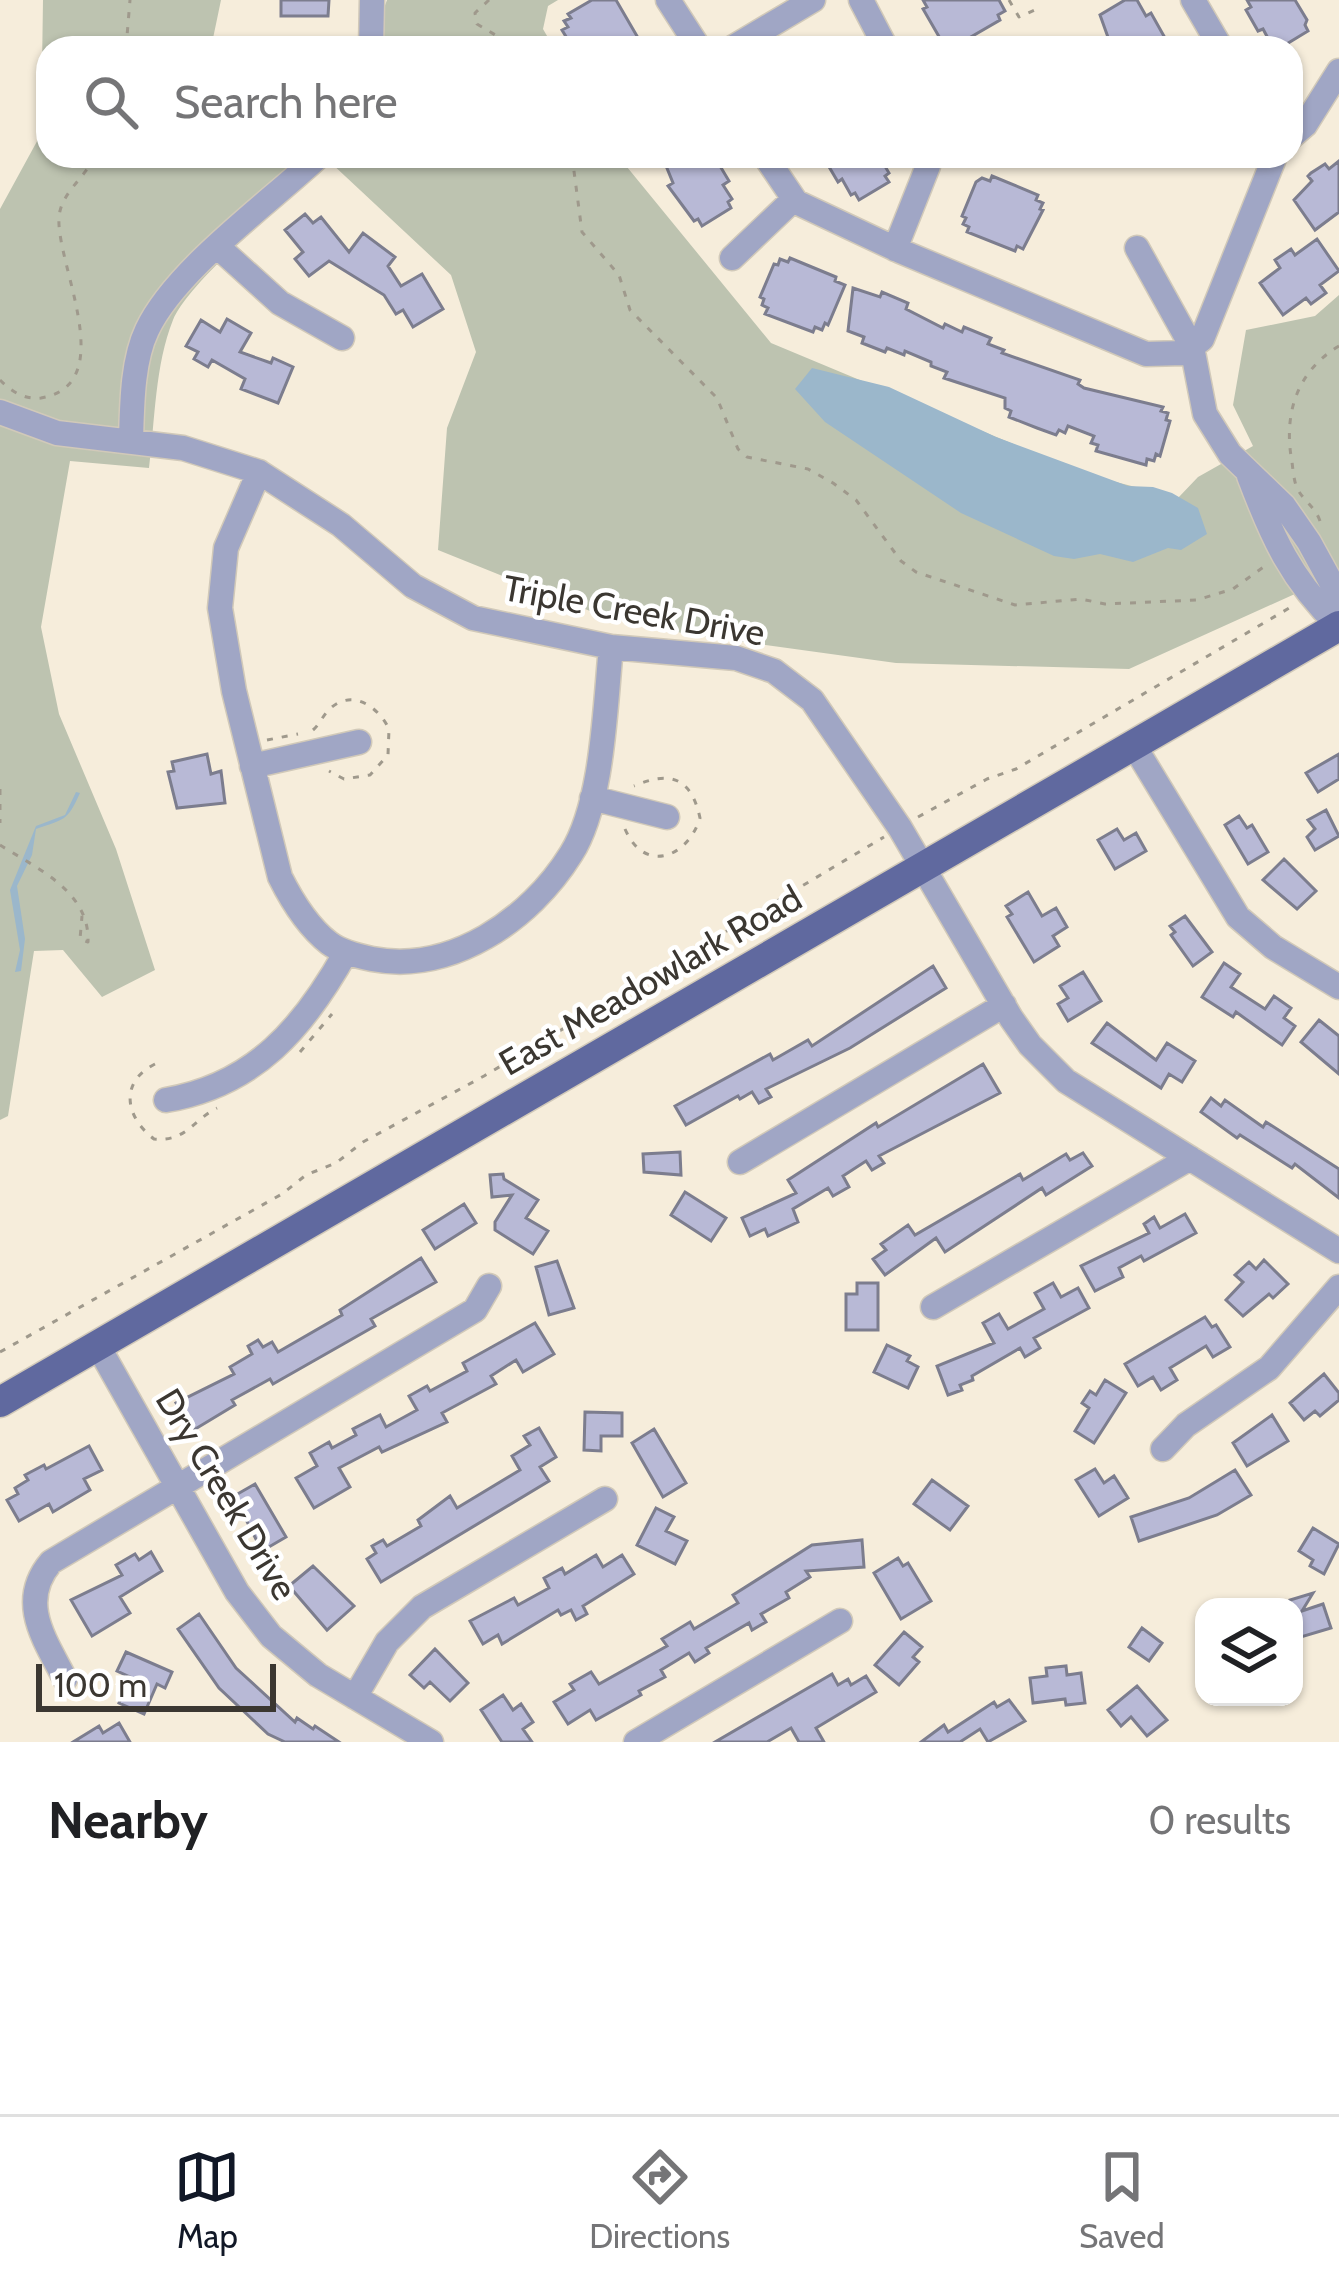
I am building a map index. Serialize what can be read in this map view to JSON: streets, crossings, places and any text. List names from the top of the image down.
{
  "streets": {
    "main road": ["East Meadowlark Road"],
    "street": ["Triple Creek Drive", "Dry Creek Drive"]
  },
  "crossings": [
    ["Triple Creek Drive", "East Meadowlark Road"],
    ["East Meadowlark Road", "Dry Creek Drive"]
  ],
  "scale_bar": "100 m",
  "page": {
    "search": "Search here",
    "scale": "100 m",
    "heading": ["Nearby", "0 results"],
    "nav": ["Map", "Directions", "Saved"]
  }
}
